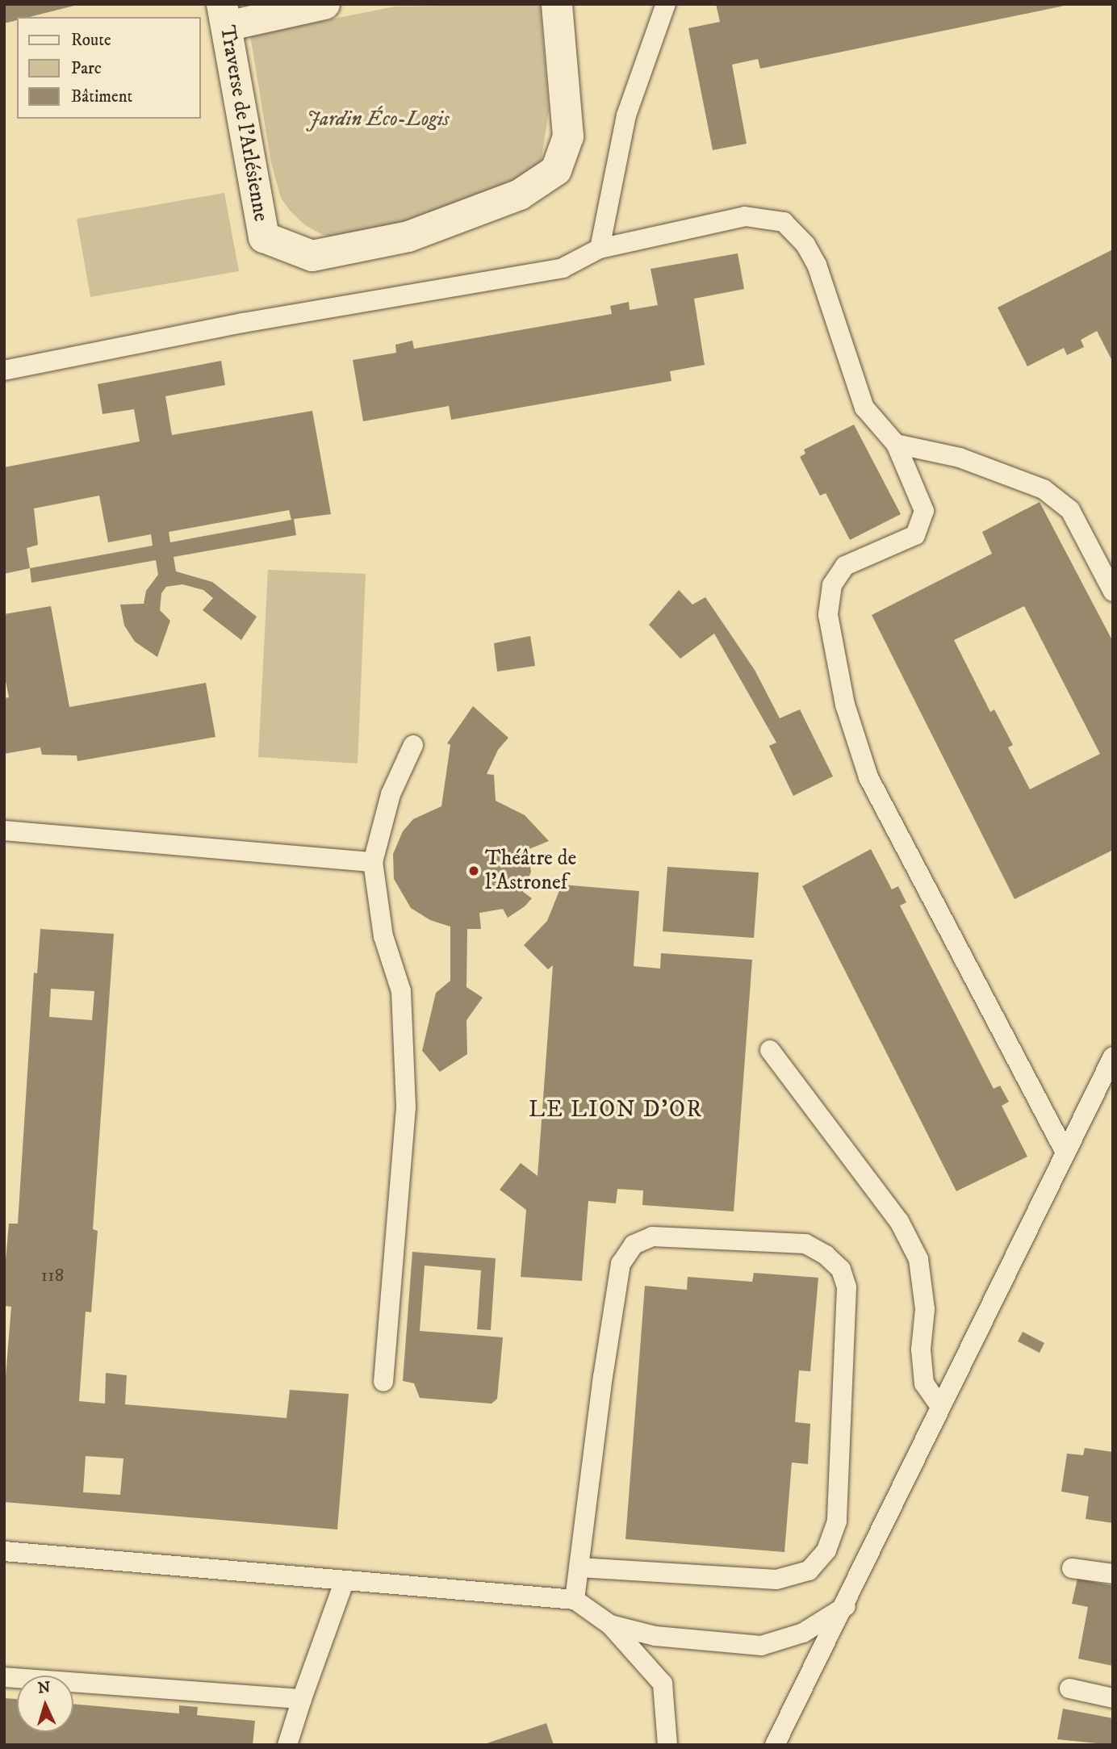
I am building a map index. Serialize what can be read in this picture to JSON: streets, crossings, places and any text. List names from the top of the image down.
{
  "streets": {
    "street": ["Traverse de l'Arlésienne"]
  },
  "districts": ["LE LION D'OR"],
  "parks": ["Jardin Éco-Logis"],
  "places": ["Théâtre de l'Astronef"],
  "house_numbers": ["118"],
  "legend": ["Route", "Parc", "Bâtiment"],
  "north": "top"
}
